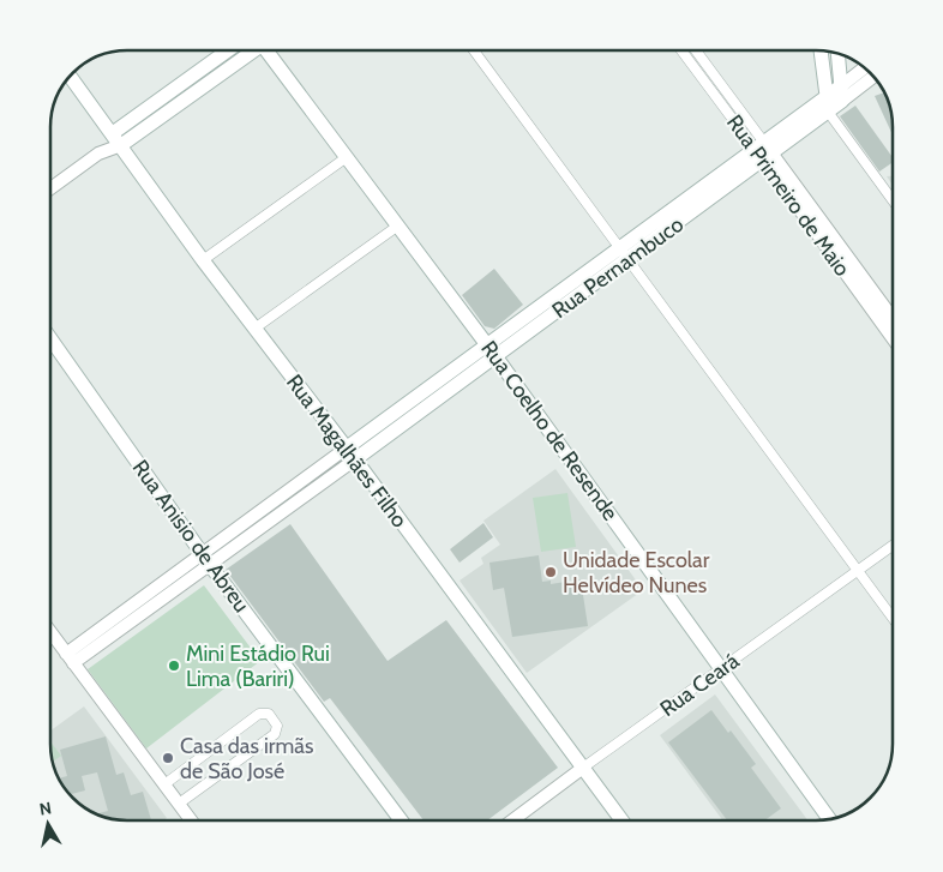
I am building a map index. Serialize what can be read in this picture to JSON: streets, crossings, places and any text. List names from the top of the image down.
{
  "streets": {
    "main road": [
      "Rua Pernambuco",
      "Rua Coelho de Resende",
      "Rua Magalhães Filho",
      "Rua Anisio de Abreu"
    ],
    "street": ["Rua Primeiro de Maio", "Rua Ceará"]
  },
  "crossings": [
    ["Rua Primeiro de Maio", "Rua Pernambuco"],
    ["Rua Pernambuco", "Rua Coelho de Resende"],
    ["Rua Pernambuco", "Rua Magalhães Filho"],
    ["Rua Coelho de Resende", "Rua Ceará"],
    ["Rua Magalhães Filho", "Rua Ceará"]
  ],
  "places": ["Unidade Escolar Helvídeo Nunes", "Mini Estádio Rui Lima (Bariri)", "Casa das irmãs de São José"],
  "north": "top"
}
